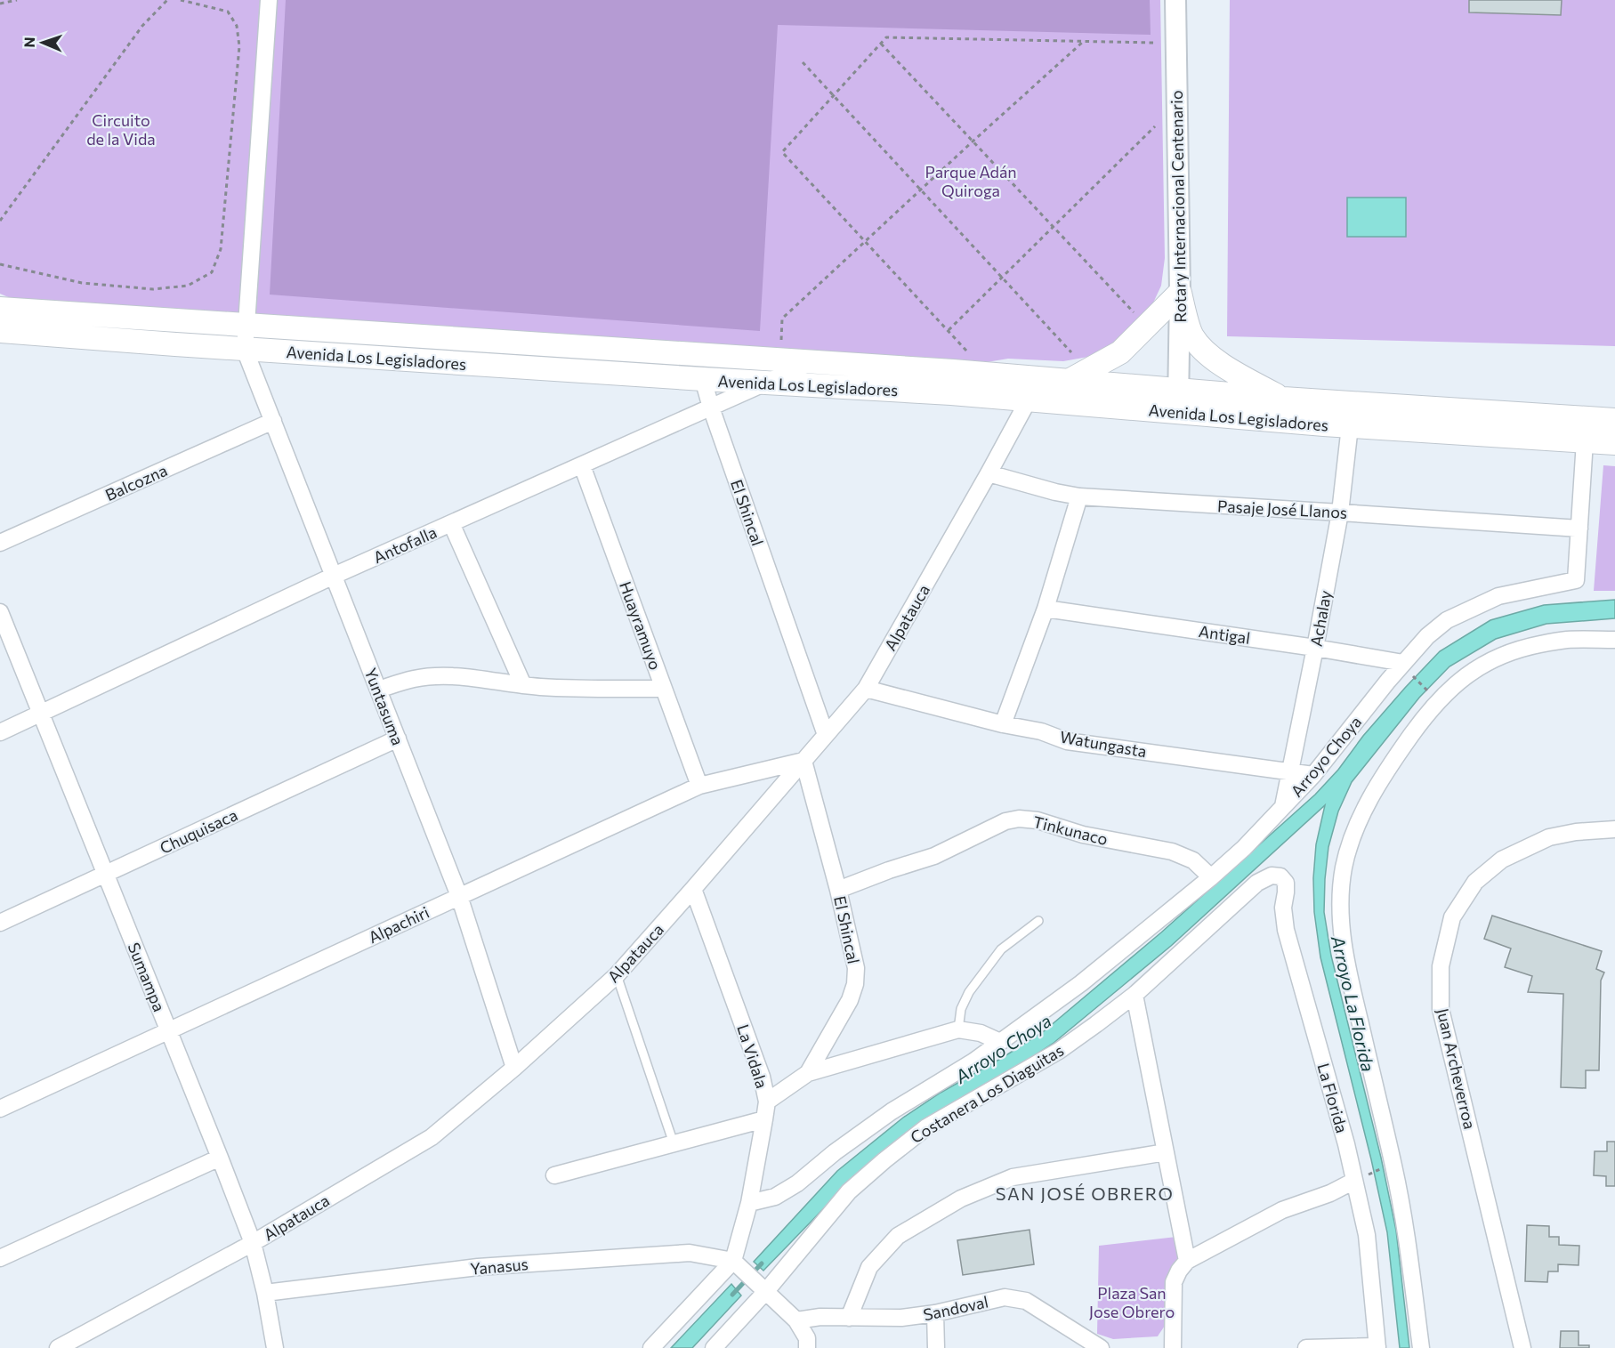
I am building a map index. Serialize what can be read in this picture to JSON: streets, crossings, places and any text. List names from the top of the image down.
{
  "streets": {
    "main road": ["Avenida Los Legisladores"],
    "street": [
      "Rotary Internacional Centenario",
      "Balcozna",
      "Pasaje José Llanos",
      "El Shincal",
      "Antofalla",
      "Alpatauca",
      "Achalay",
      "Huayramuyo",
      "Antigal",
      "Yuntasuma",
      "Watungasta",
      "Arroyo Choya",
      "Tinkunaco",
      "Chuquisaca",
      "Alpachiri",
      "Sumampa",
      "La Vidala",
      "Juan Archeverroa",
      "Costanera Los Diaguitas",
      "La Florida",
      "Yanasus",
      "Sandoval"
    ]
  },
  "crossings": [
    ["Rotary Internacional Centenario", "Avenida Los Legisladores"],
    ["Avenida Los Legisladores", "El Shincal"],
    ["Avenida Los Legisladores", "Antofalla"],
    ["Avenida Los Legisladores", "Alpatauca"],
    ["Avenida Los Legisladores", "Achalay"],
    ["Avenida Los Legisladores", "Yuntasuma"],
    ["Balcozna", "Yuntasuma"],
    ["Pasaje José Llanos", "Alpatauca"],
    ["Pasaje José Llanos", "Achalay"],
    ["Pasaje José Llanos", "Arroyo Choya"],
    ["El Shincal", "Antofalla"],
    ["El Shincal", "Alpatauca"],
    ["El Shincal", "Tinkunaco"],
    ["El Shincal", "Alpachiri"],
    ["El Shincal", "La Vidala"],
    ["Antofalla", "Huayramuyo"],
    ["Antofalla", "Yuntasuma"],
    ["Antofalla", "Sumampa"],
    ["Alpatauca", "Yuntasuma"],
    ["Alpatauca", "Watungasta"],
    ["Alpatauca", "Alpachiri"],
    ["Alpatauca", "Sumampa"],
    ["Alpatauca", "La Vidala"],
    ["Achalay", "Antigal"],
    ["Achalay", "Watungasta"],
    ["Achalay", "Arroyo Choya"],
    ["Huayramuyo", "Alpachiri"],
    ["Antigal", "Arroyo Choya"],
    ["Yuntasuma", "Chuquisaca"],
    ["Yuntasuma", "Alpachiri"],
    ["Watungasta", "Arroyo Choya"],
    ["Arroyo Choya", "Tinkunaco"],
    ["Arroyo Choya", "La Vidala"],
    ["Chuquisaca", "Sumampa"],
    ["Alpachiri", "Sumampa"],
    ["Sumampa", "Yanasus"],
    ["La Vidala", "Yanasus"],
    ["Costanera Los Diaguitas", "La Florida"]
  ],
  "districts": ["SAN JOSÉ OBRERO"],
  "water": ["Arroyo La Florida", "Arroyo Choya"],
  "parks": ["Circuito de la Vida", "Parque Adán Quiroga", "Plaza San Jose Obrero"],
  "north": "left"
}
